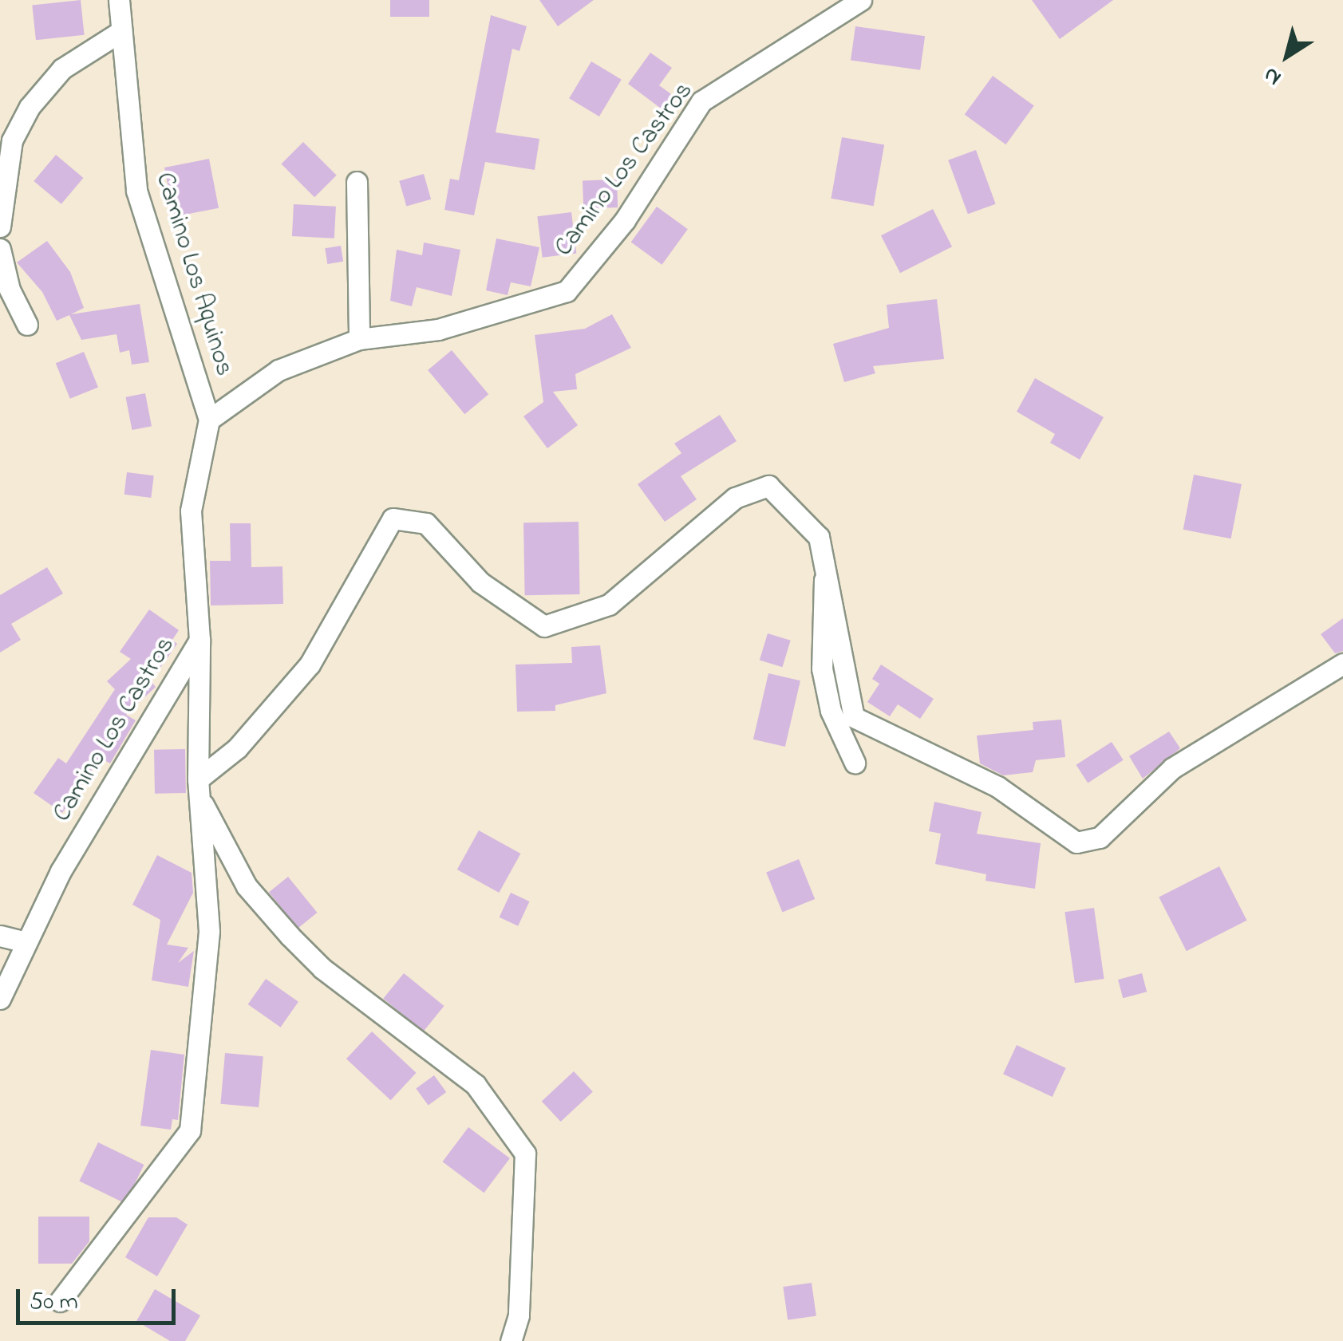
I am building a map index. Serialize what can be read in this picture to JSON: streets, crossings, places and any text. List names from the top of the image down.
{
  "streets": {
    "street": ["Camino Los Castros", "Camino Los Aquinos"]
  },
  "crossings": [
    ["Camino Los Castros", "Camino Los Aquinos"]
  ],
  "scale_bar": "50 m",
  "north": "bottom left"
}
